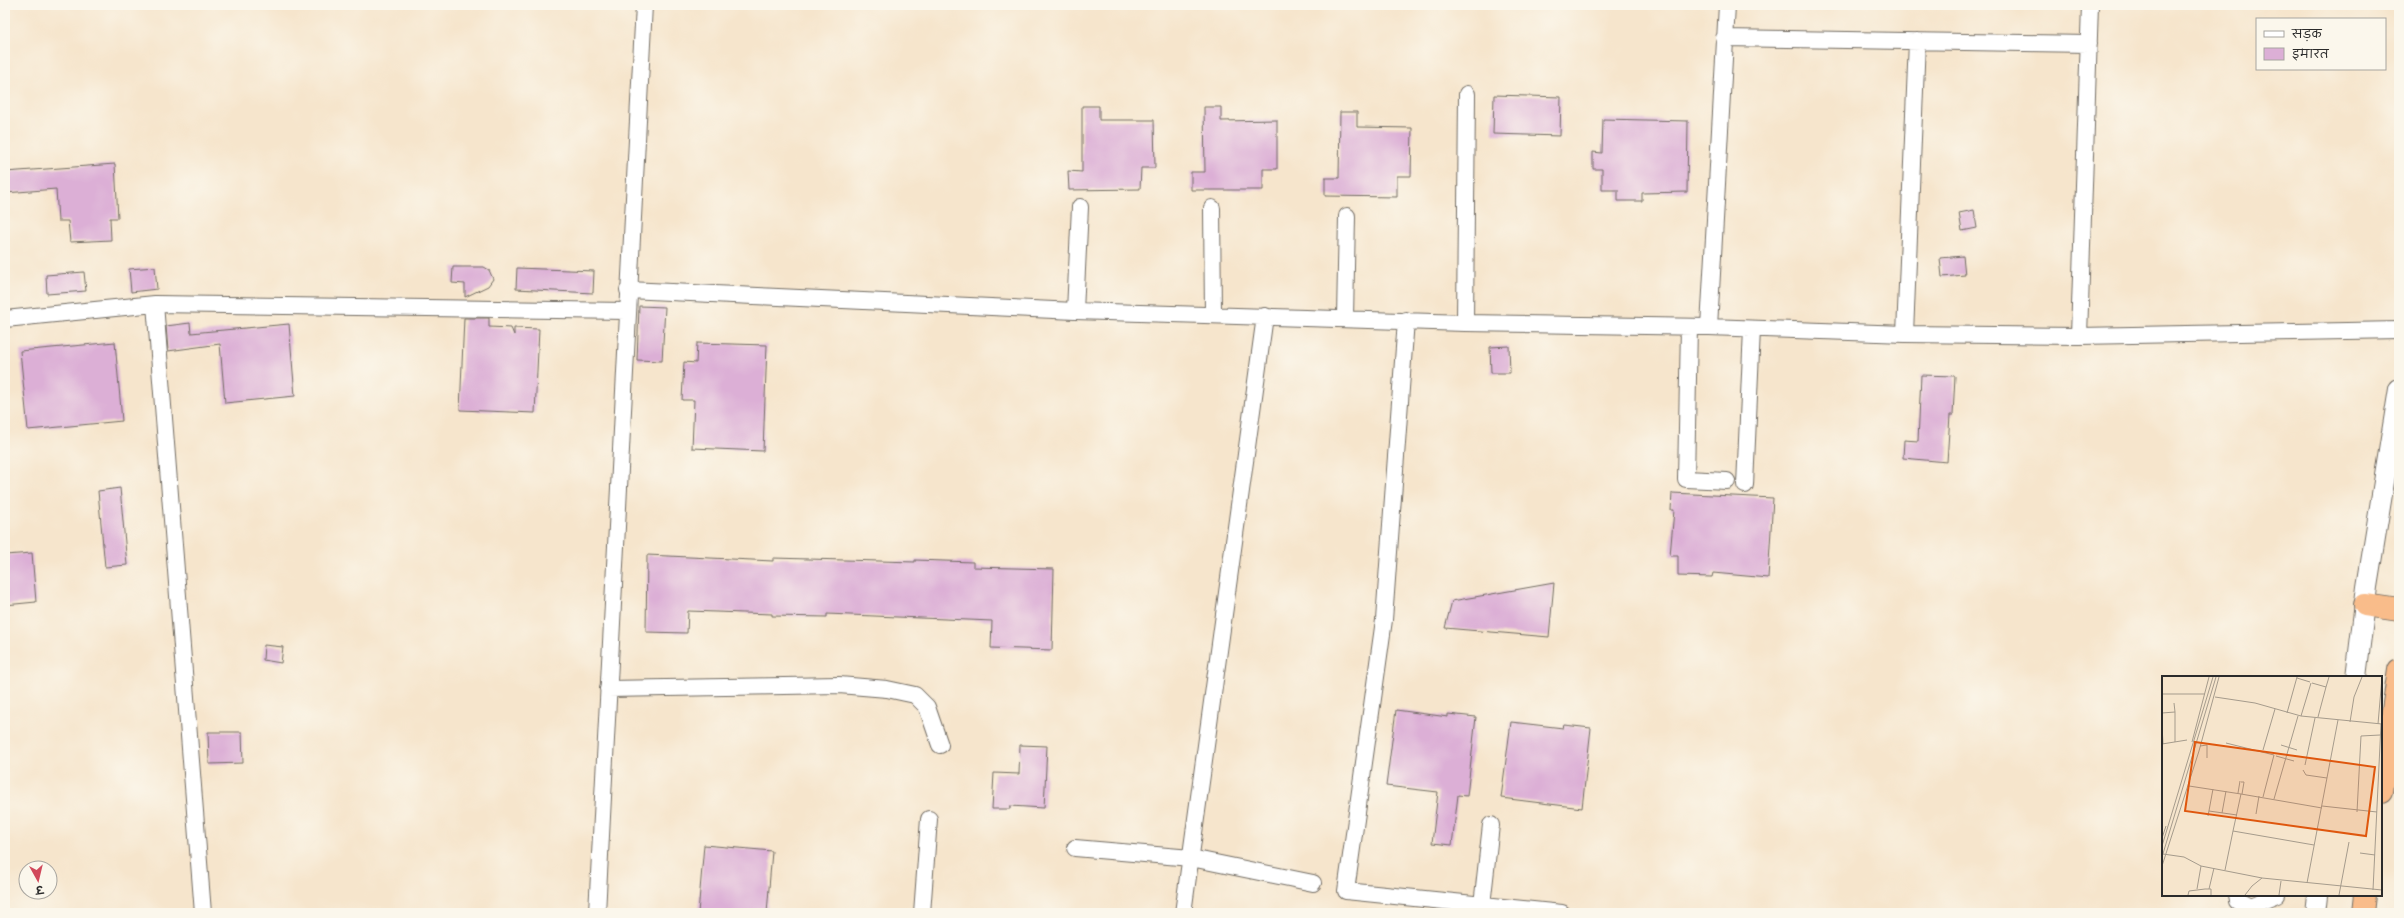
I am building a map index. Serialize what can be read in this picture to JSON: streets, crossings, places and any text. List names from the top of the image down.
{
  "legend": ["सड़क", "इमारत"],
  "north": "bottom"
}
